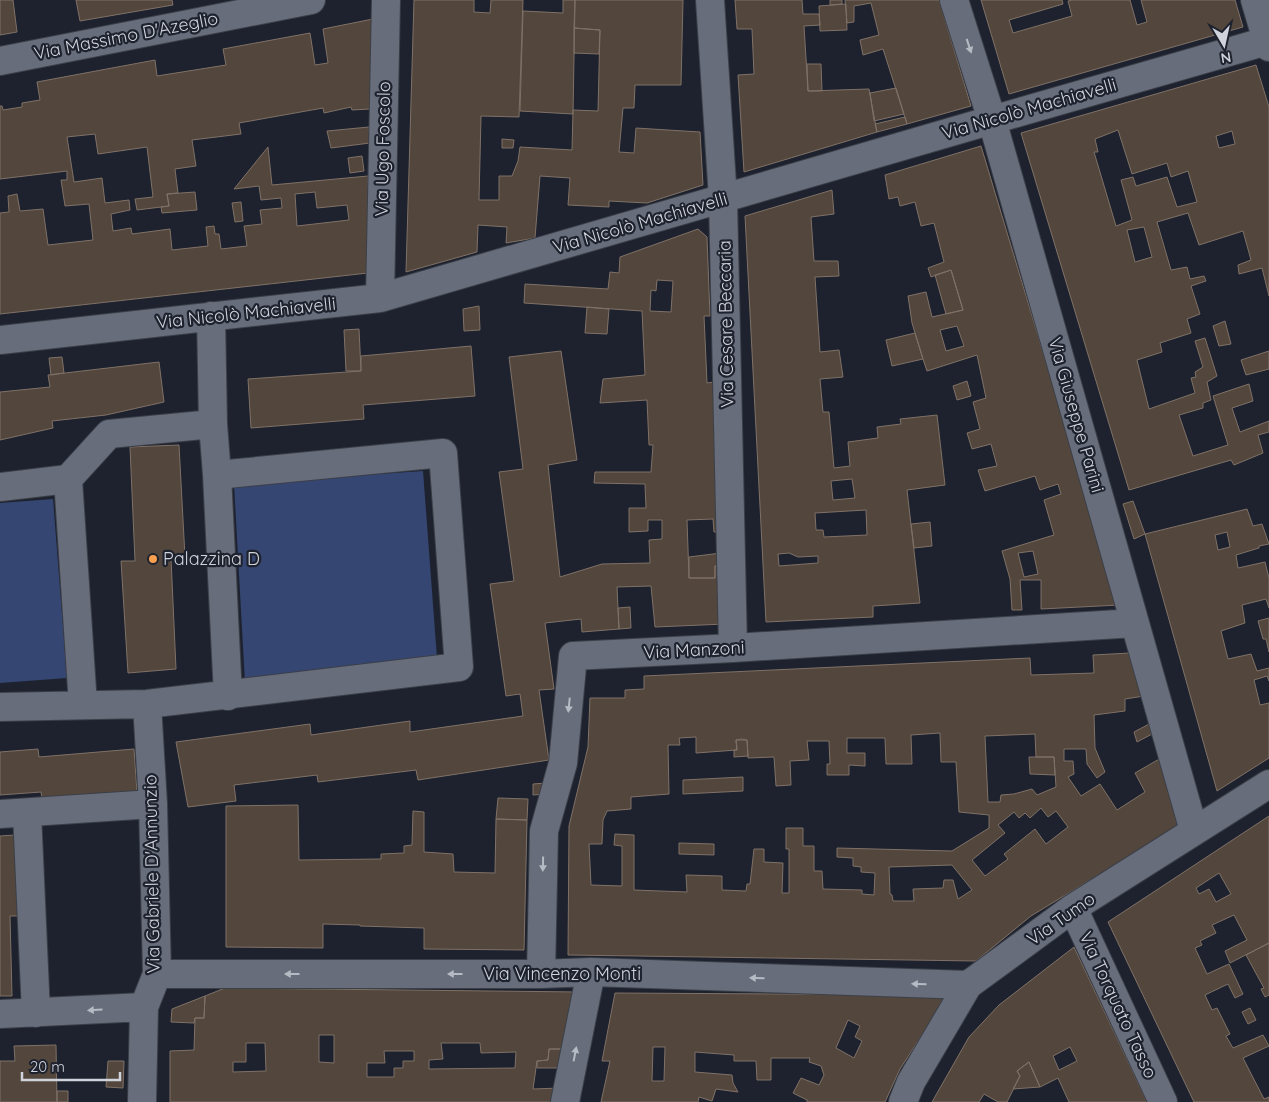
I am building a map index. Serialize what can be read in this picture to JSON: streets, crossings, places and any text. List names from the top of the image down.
{
  "streets": {
    "street": [
      "Via Massimo D'Azeglio",
      "Via Nicolò Machiavelli",
      "Via Ugo Foscolo",
      "Via Cesare Beccaria",
      "Via Giuseppe Parini",
      "Via Manzoni",
      "Via Gabriele D'Annunzio",
      "Via Tumo",
      "Via Vincenzo Monti",
      "Via Torquato Tasso"
    ]
  },
  "crossings": [
    ["Via Nicolò Machiavelli", "Via Ugo Foscolo"],
    ["Via Nicolò Machiavelli", "Via Cesare Beccaria"],
    ["Via Nicolò Machiavelli", "Via Giuseppe Parini"],
    ["Via Cesare Beccaria", "Via Manzoni"],
    ["Via Giuseppe Parini", "Via Manzoni"],
    ["Via Giuseppe Parini", "Via Tumo"],
    ["Via Manzoni", "Via Vincenzo Monti"],
    ["Via Gabriele D'Annunzio", "Via Vincenzo Monti"],
    ["Via Tumo", "Via Vincenzo Monti"],
    ["Via Tumo", "Via Torquato Tasso"]
  ],
  "one_way": ["Via Vincenzo Monti"],
  "places": ["Palazzina D"],
  "scale_bar": "20 m",
  "north": "bottom"
}
